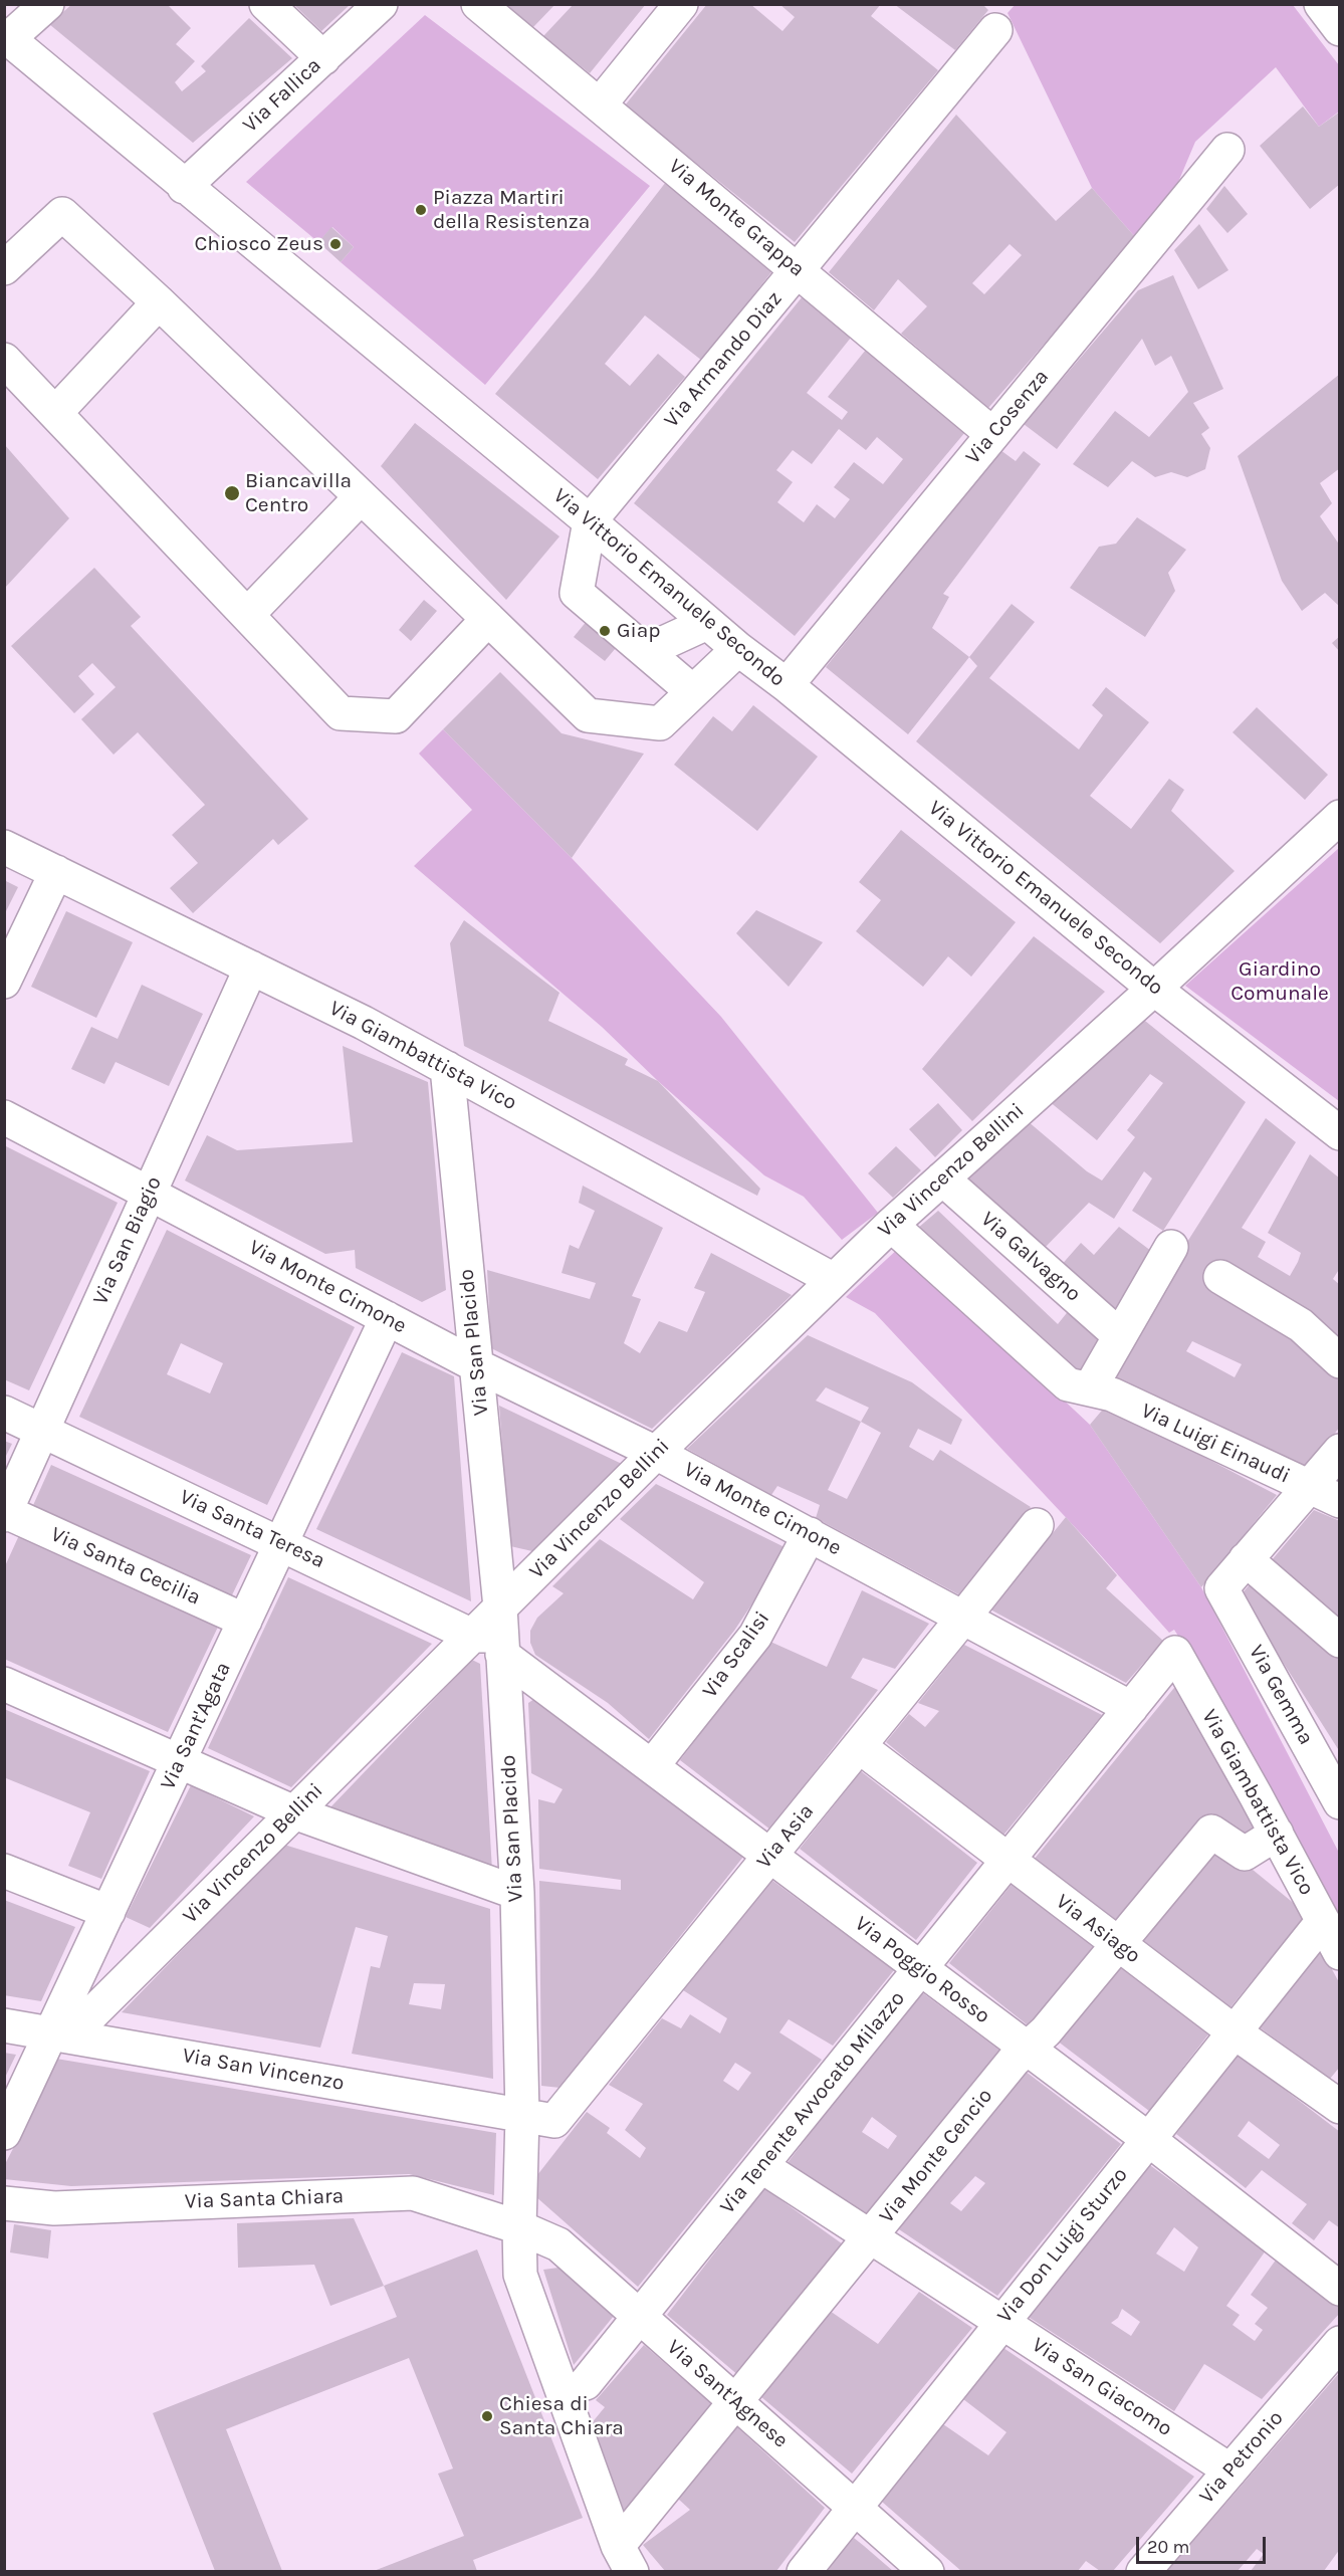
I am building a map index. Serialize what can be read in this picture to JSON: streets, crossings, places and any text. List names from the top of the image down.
{
  "streets": {
    "street": [
      "Via Fallica",
      "Via Monte Grappa",
      "Via Armando Diaz",
      "Via Cosenza",
      "Via Vittorio Emanuele Secondo",
      "Via Giambattista Vico",
      "Via Vincenzo Bellini",
      "Via San Biagio",
      "Via Galvagno",
      "Via Monte Cimone",
      "Via San Placido",
      "Via Luigi Einaudi",
      "Via Santa Teresa",
      "Via Santa Cecilia",
      "Via Scalisi",
      "Via Gemma",
      "Via Sant'Agata",
      "Via Asia",
      "Via Asiago",
      "Via Poggio Rosso",
      "Via San Vincenzo",
      "Via Tenente Avvocato Milazzo",
      "Via Monte Cencio",
      "Via Santa Chiara",
      "Via Don Luigi Sturzo",
      "Via San Giacomo",
      "Via Sant'Agnese",
      "Via Petronio"
    ]
  },
  "crossings": [
    ["Via Fallica", "Via Vittorio Emanuele Secondo"],
    ["Via Monte Grappa", "Via Armando Diaz"],
    ["Via Monte Grappa", "Via Cosenza"],
    ["Via Armando Diaz", "Via Vittorio Emanuele Secondo"],
    ["Via Cosenza", "Via Vittorio Emanuele Secondo"],
    ["Via Vittorio Emanuele Secondo", "Via Vincenzo Bellini"],
    ["Via Giambattista Vico", "Via Vincenzo Bellini"],
    ["Via Giambattista Vico", "Via San Biagio"],
    ["Via Giambattista Vico", "Via San Placido"],
    ["Via Giambattista Vico", "Via Tenente Avvocato Milazzo"],
    ["Via Giambattista Vico", "Via Monte Cencio"],
    ["Via Giambattista Vico", "Via Don Luigi Sturzo"],
    ["Via Vincenzo Bellini", "Via Galvagno"],
    ["Via Vincenzo Bellini", "Via Monte Cimone"],
    ["Via Vincenzo Bellini", "Via San Placido"],
    ["Via Vincenzo Bellini", "Via Luigi Einaudi"],
    ["Via Vincenzo Bellini", "Via Santa Teresa"],
    ["Via Vincenzo Bellini", "Via Sant'Agata"],
    ["Via Vincenzo Bellini", "Via Poggio Rosso"],
    ["Via Vincenzo Bellini", "Via San Vincenzo"],
    ["Via San Biagio", "Via Monte Cimone"],
    ["Via San Biagio", "Via Santa Teresa"],
    ["Via San Biagio", "Via Santa Cecilia"],
    ["Via Monte Cimone", "Via San Placido"],
    ["Via Monte Cimone", "Via Scalisi"],
    ["Via Monte Cimone", "Via Sant'Agata"],
    ["Via Monte Cimone", "Via Asia"],
    ["Via Monte Cimone", "Via Tenente Avvocato Milazzo"],
    ["Via San Placido", "Via Santa Teresa"],
    ["Via San Placido", "Via Asia"],
    ["Via San Placido", "Via Poggio Rosso"],
    ["Via San Placido", "Via San Vincenzo"],
    ["Via San Placido", "Via Monte Cencio"],
    ["Via San Placido", "Via Santa Chiara"],
    ["Via San Placido", "Via Sant'Agnese"],
    ["Via Santa Teresa", "Via Sant'Agata"],
    ["Via Santa Teresa", "Via Poggio Rosso"],
    ["Via Santa Cecilia", "Via Sant'Agata"],
    ["Via Scalisi", "Via Poggio Rosso"],
    ["Via Sant'Agata", "Via San Vincenzo"],
    ["Via Asia", "Via Asiago"],
    ["Via Asia", "Via Poggio Rosso"],
    ["Via Asia", "Via San Vincenzo"],
    ["Via Asiago", "Via Tenente Avvocato Milazzo"],
    ["Via Asiago", "Via Monte Cencio"],
    ["Via Asiago", "Via Don Luigi Sturzo"],
    ["Via Poggio Rosso", "Via Tenente Avvocato Milazzo"],
    ["Via Poggio Rosso", "Via Monte Cencio"],
    ["Via Poggio Rosso", "Via Don Luigi Sturzo"],
    ["Via Tenente Avvocato Milazzo", "Via San Giacomo"],
    ["Via Tenente Avvocato Milazzo", "Via Sant'Agnese"],
    ["Via Monte Cencio", "Via San Giacomo"],
    ["Via Monte Cencio", "Via Sant'Agnese"],
    ["Via Santa Chiara", "Via Sant'Agnese"],
    ["Via Don Luigi Sturzo", "Via San Giacomo"],
    ["Via Don Luigi Sturzo", "Via Sant'Agnese"],
    ["Via San Giacomo", "Via Petronio"]
  ],
  "parks": ["Giardino Comunale"],
  "places": [
    "Piazza Martiri della Resistenza",
    "Chiosco Zeus",
    "Biancavilla Centro",
    "Giap",
    "Chiesa di Santa Chiara"
  ],
  "scale_bar": "20 m"
}
